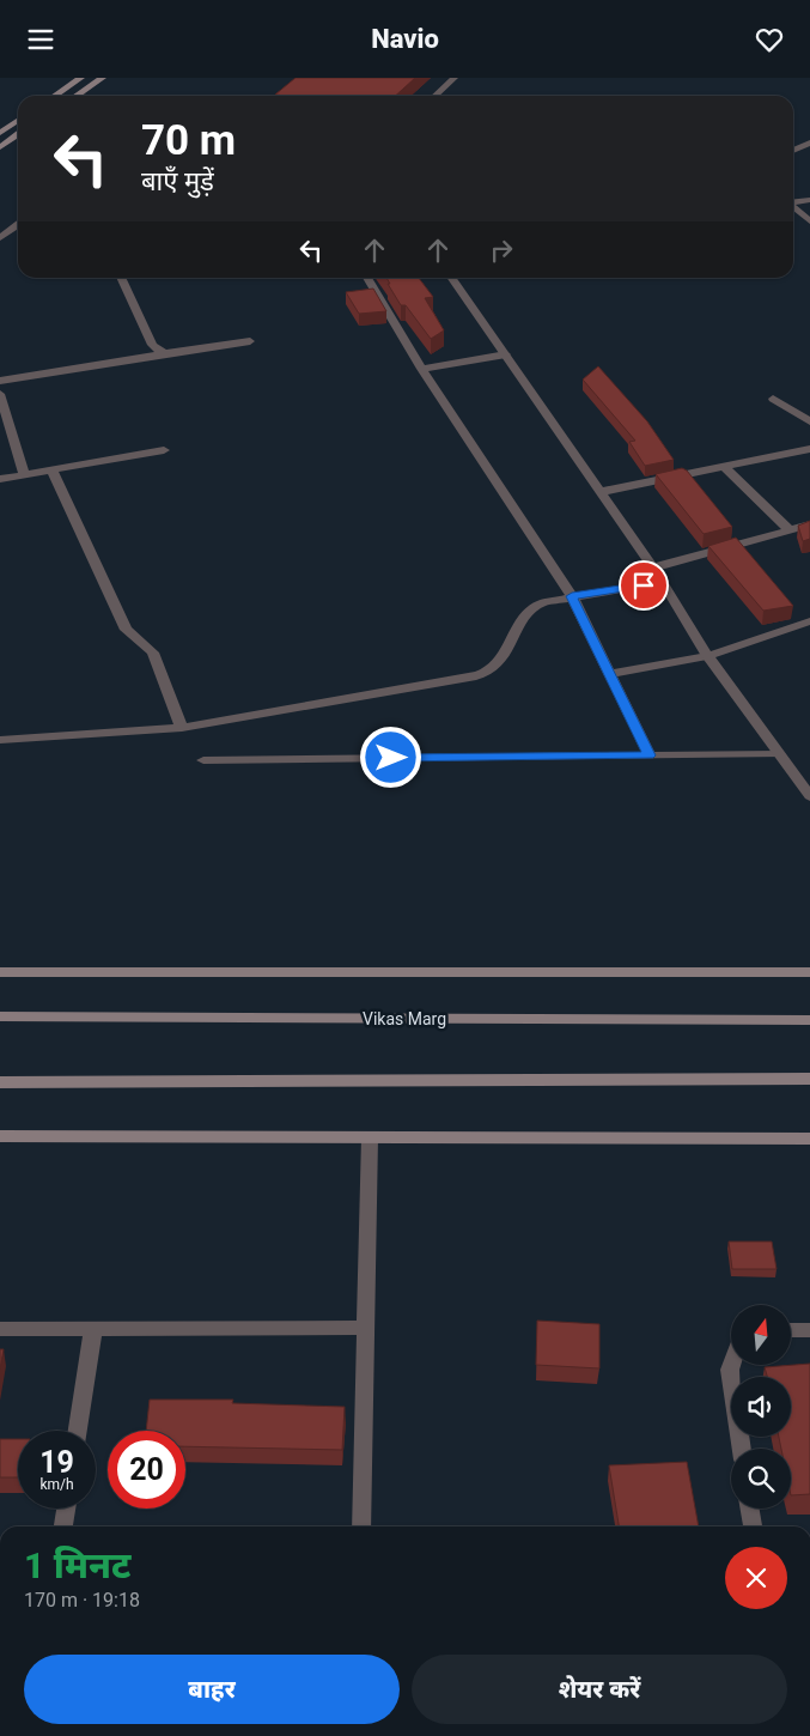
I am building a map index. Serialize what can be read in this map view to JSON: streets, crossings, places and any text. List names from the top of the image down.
{
  "streets": {
    "street": ["Vikas Marg"]
  },
  "north": "top",
  "page": {
    "header": "Navio",
    "turn": ["70 m", "बाएँ मुड़ें"],
    "speed": "19 km/h",
    "limit": "20",
    "heading": ["1 मिनट", "170 m · 19:18"],
    "buttons": ["बाहर", "शेयर करें"]
  }
}
